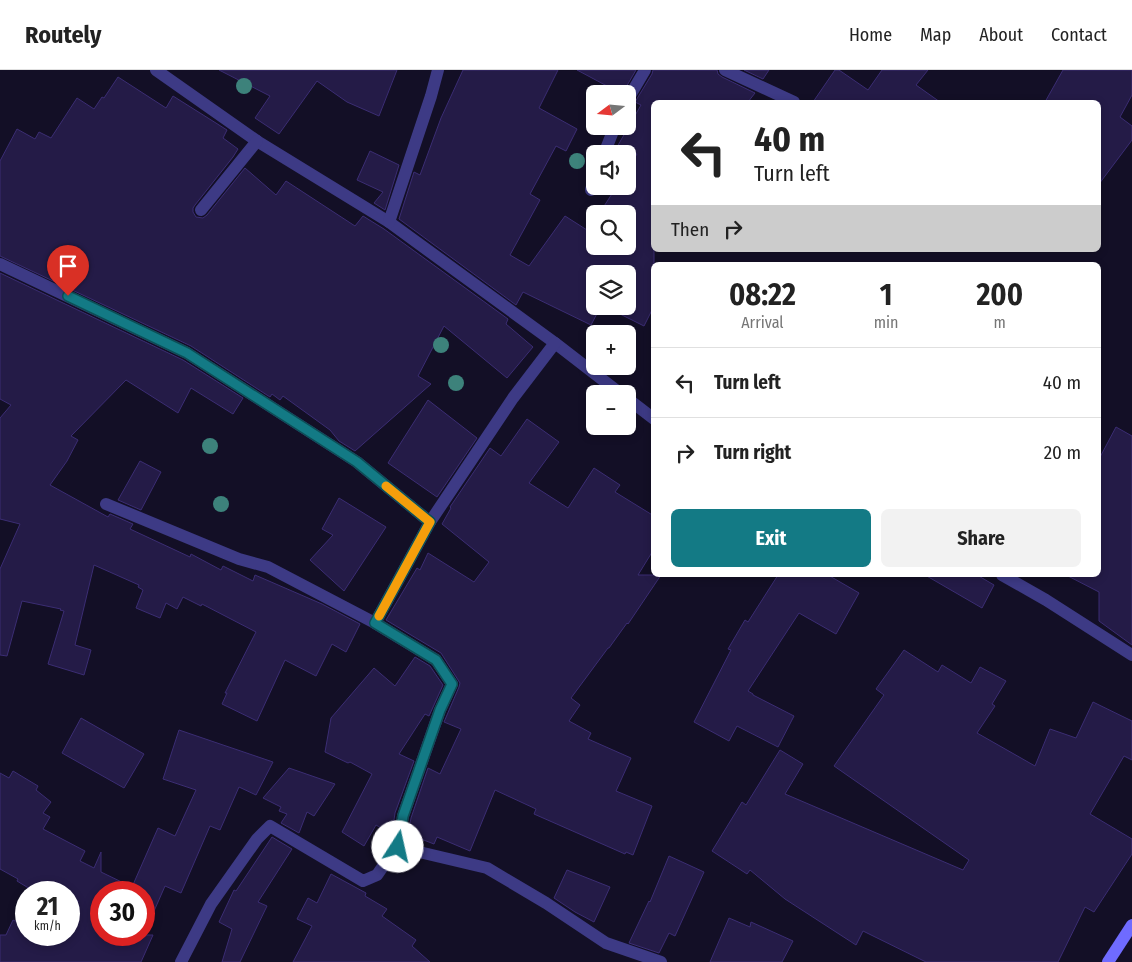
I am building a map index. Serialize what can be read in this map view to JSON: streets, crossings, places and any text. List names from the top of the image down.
{
  "north": "left",
  "page": {
    "header": "Routely",
    "nav": [
      "Home",
      "Map",
      "About",
      "Contact"
    ],
    "map_buttons": ["+", "−"],
    "turn": ["40 m", "Turn left"],
    "then": "Then",
    "eta": [
      "08:22",
      "Arrival",
      "1",
      "min",
      "200",
      "m"
    ],
    "list": [
      {
        "name": "Turn left",
        "value": "40 m"
      },
      {
        "name": "Turn right",
        "value": "20 m"
      }
    ],
    "buttons": ["Exit", "Share"],
    "speed": "21 km/h",
    "limit": "30"
  }
}
